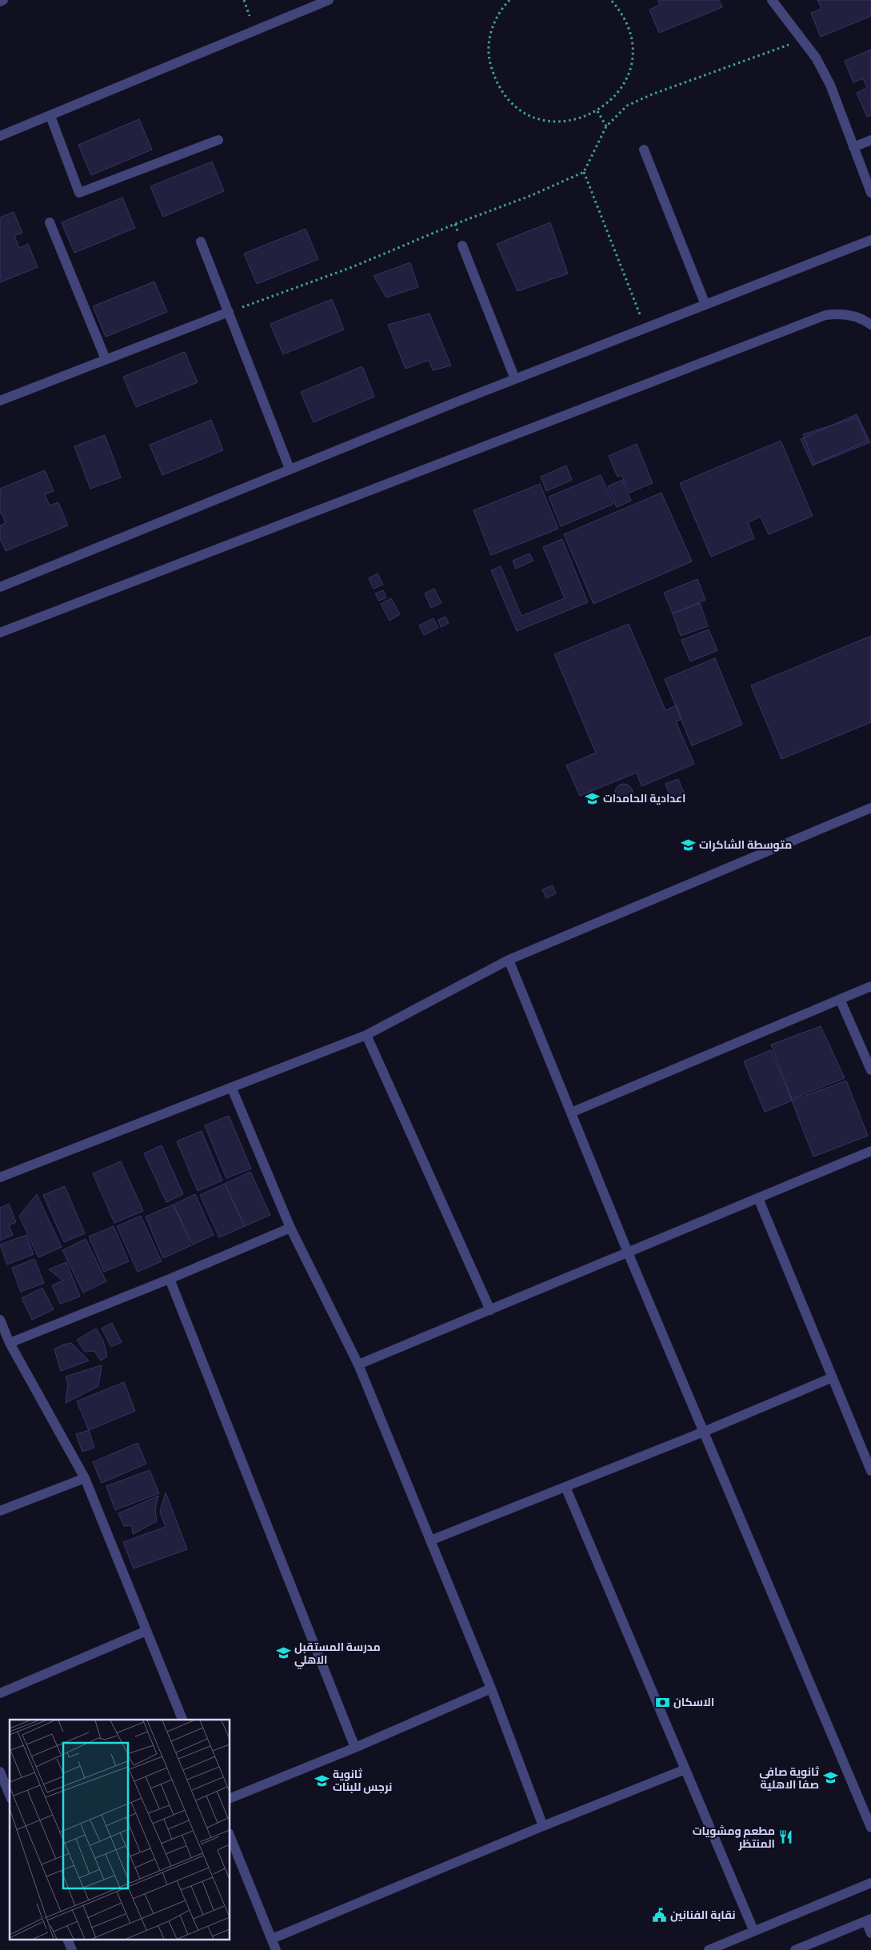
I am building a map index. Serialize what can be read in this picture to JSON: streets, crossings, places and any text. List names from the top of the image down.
{
  "places": {
    "school or university": [
      "اعدادية الحامدات",
      "متوسطة الشاكرات",
      "مدرسة المستقبل الاهلي",
      "ثانوية صافي صفا الاهلية",
      "ثانوية نرجس للبنات"
    ],
    "bank": ["الاسكان"],
    "restaurant": ["مطعم ومشويات المنتظر"],
    "public building": ["نقابة الفنانين"]
  }
}
